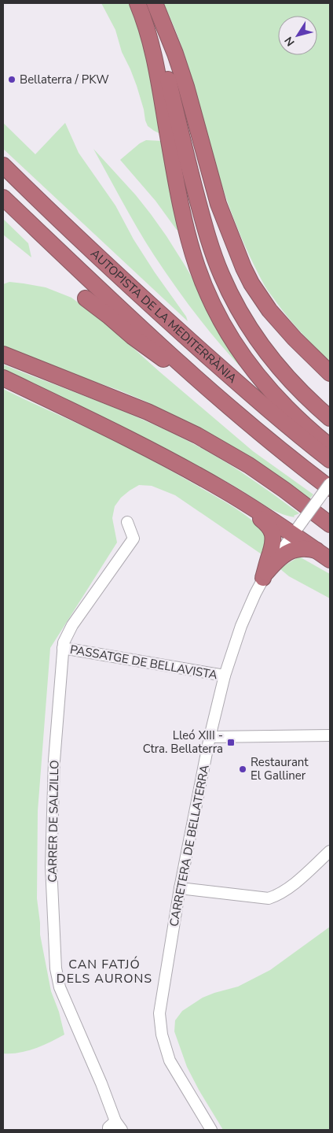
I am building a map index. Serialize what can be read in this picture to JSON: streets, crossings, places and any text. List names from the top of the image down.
{
  "streets": {
    "highway": ["AUTOPISTA DE LA MEDITERRÀNIA"],
    "street": ["PASSATGE DE BELLAVISTA", "CARRER DE SALZILLO", "CARRETERA DE BELLATERRA"]
  },
  "crossings": [
    ["PASSATGE DE BELLAVISTA", "CARRER DE SALZILLO"],
    ["PASSATGE DE BELLAVISTA", "CARRETERA DE BELLATERRA"]
  ],
  "districts": ["CAN FATJÓ DELS AURONS"],
  "places": {
    "other": ["Bellaterra / PKW", "Restaurant El Galliner"],
    "transit": ["Lleó XIII - Ctra. Bellaterra"]
  },
  "north": "bottom left"
}
